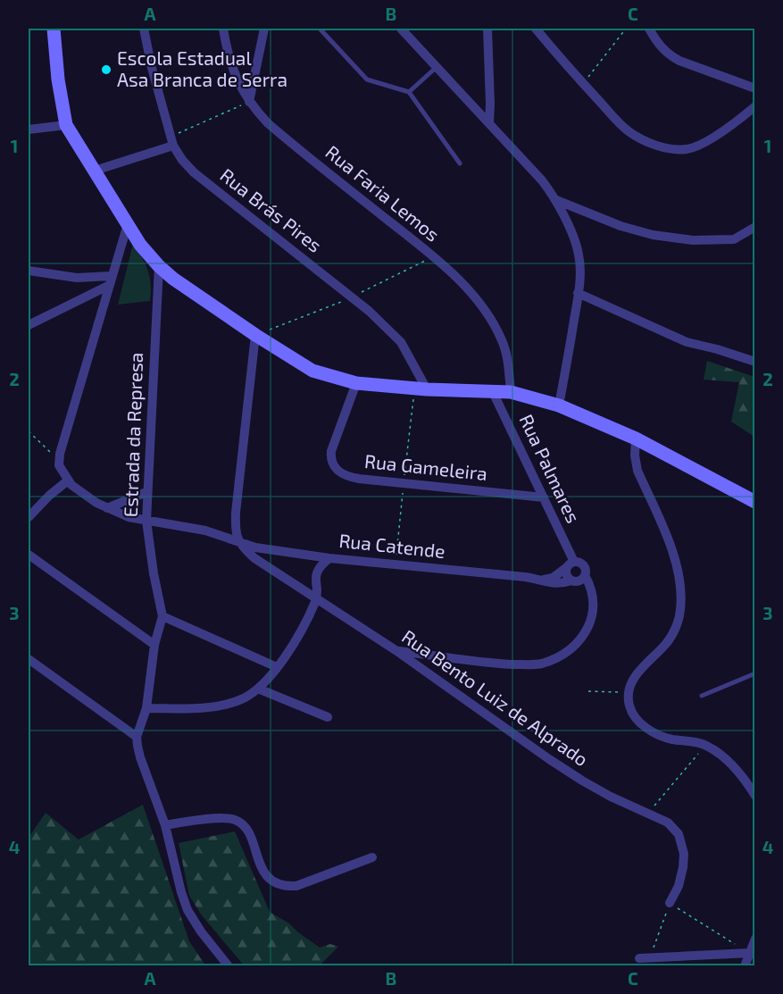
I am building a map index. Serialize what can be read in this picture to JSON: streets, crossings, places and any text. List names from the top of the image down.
{
  "streets": {
    "street": [
      "Rua Faria Lemos",
      "Rua Brás Pires",
      "Estrada da Represa",
      "Rua Gameleira",
      "Rua Palmares",
      "Rua Catende",
      "Rua Bento Luiz de Alprado"
    ]
  },
  "crossings": [
    ["Estrada da Represa", "Rua Catende"],
    ["Rua Gameleira", "Rua Palmares"],
    ["Rua Palmares", "Rua Catende"],
    ["Rua Palmares", "Rua Bento Luiz de Alprado"],
    ["Rua Catende", "Rua Bento Luiz de Alprado"]
  ],
  "places": ["Escola Estadual Asa Branca de Serra"],
  "grid": {
    "columns": ["A", "B", "C"],
    "rows": [
      "1",
      "2",
      "3",
      "4"
    ]
  }
}
